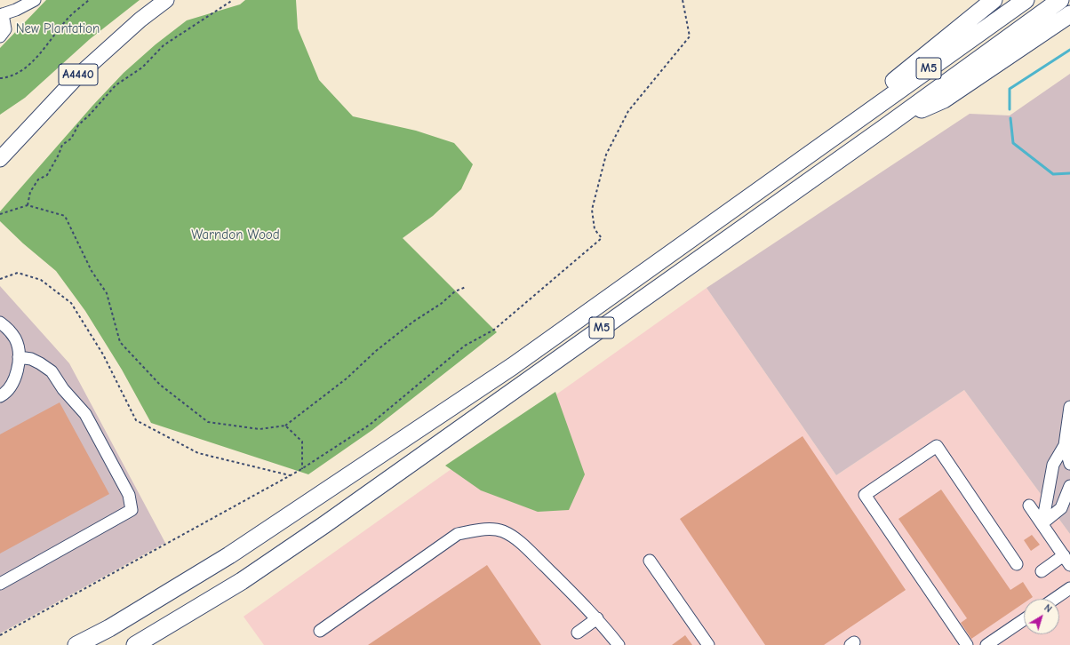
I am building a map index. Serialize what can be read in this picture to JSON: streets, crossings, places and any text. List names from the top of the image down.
{
  "streets": {
    "highway": ["M5"],
    "main road": ["A4440"]
  },
  "parks": ["New Plantation", "Warndon Wood"],
  "north": "top right"
}
